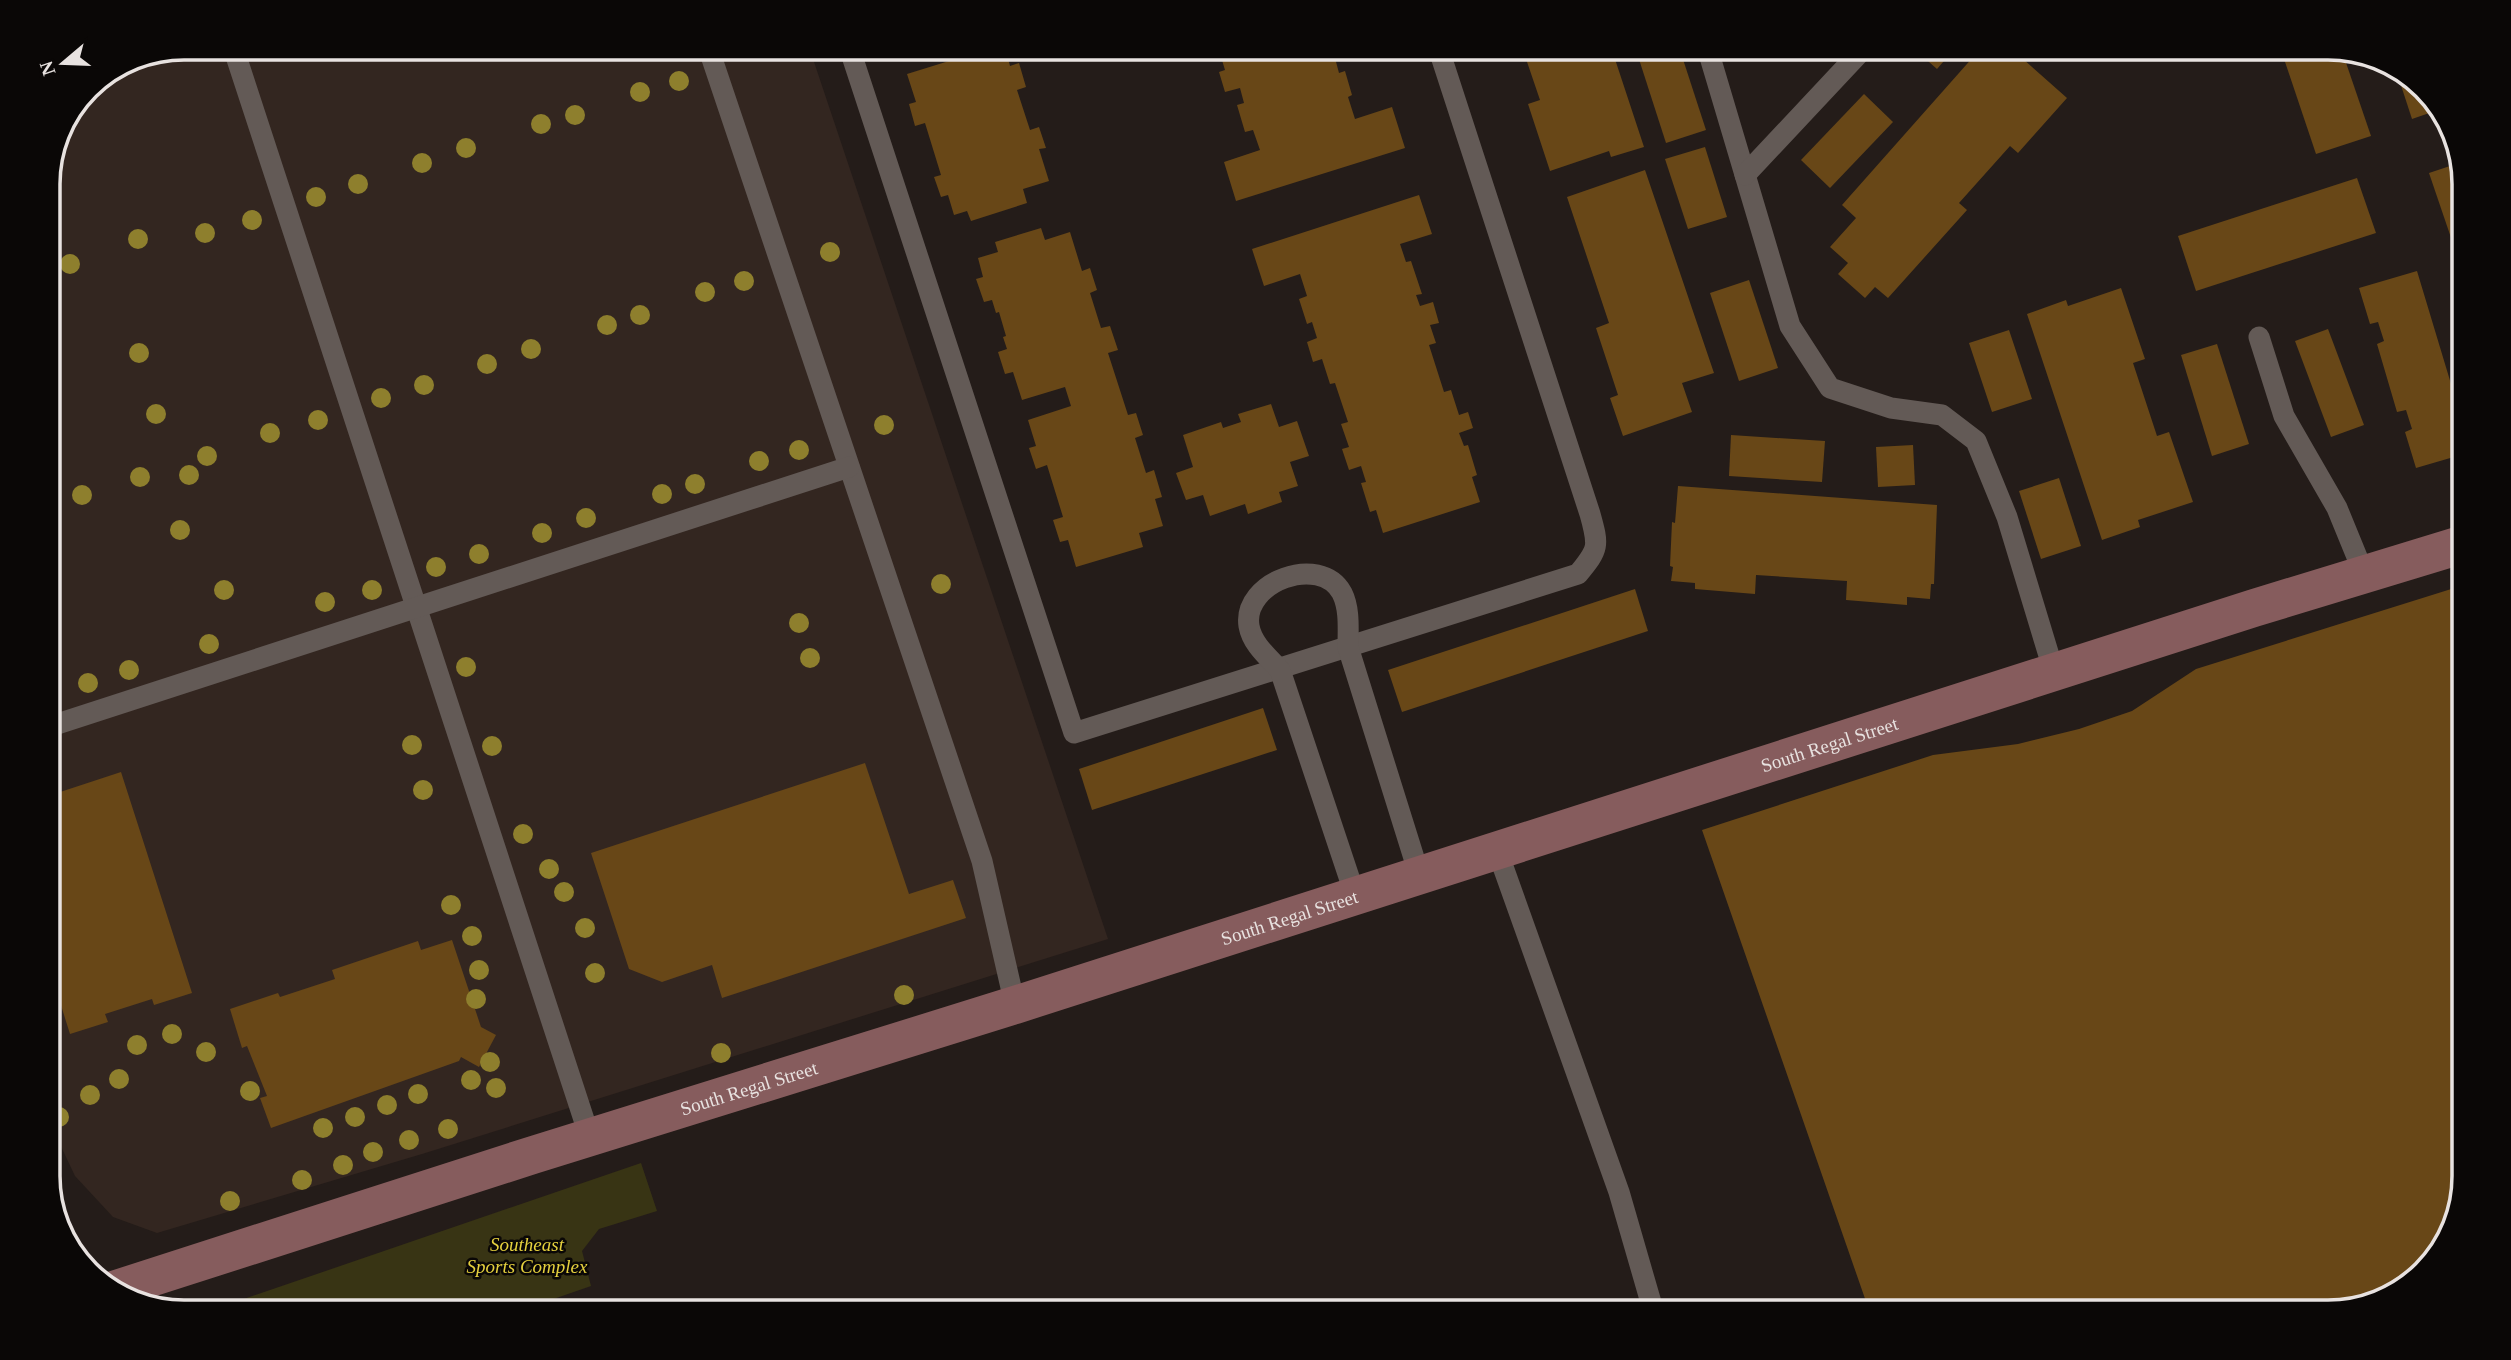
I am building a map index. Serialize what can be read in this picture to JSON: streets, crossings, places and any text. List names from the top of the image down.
{
  "streets": {
    "main road": ["South Regal Street"]
  },
  "parks": ["Southeast Sports Complex"],
  "north": "left"
}
